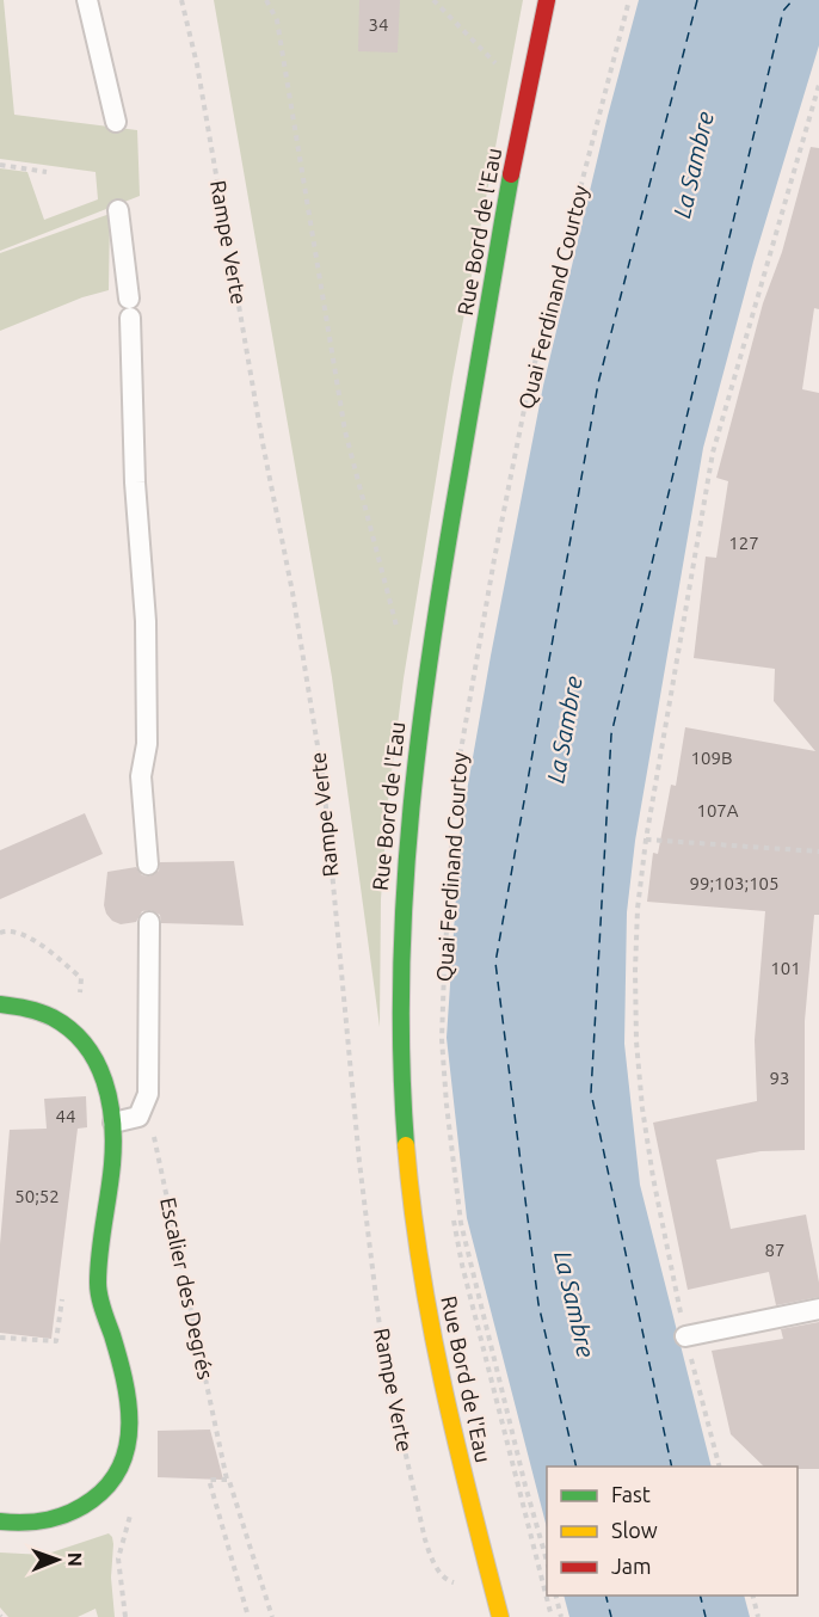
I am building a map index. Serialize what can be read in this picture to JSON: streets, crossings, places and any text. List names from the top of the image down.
{
  "streets": {
    "main road": ["Rue Bord de l'Eau"],
    "path": ["Rampe Verte", "Quai Ferdinand Courtoy", "Escalier des Degrés"]
  },
  "crossings": [
    ["Rue Bord de l'Eau", "Rampe Verte"]
  ],
  "water": ["La Sambre"],
  "house_numbers": [
    "34",
    "127",
    "109B",
    "107A",
    "99;103;105",
    "101",
    "93",
    "44",
    "50;52",
    "87"
  ],
  "legend": ["Fast", "Slow", "Jam"],
  "north": "right"
}
